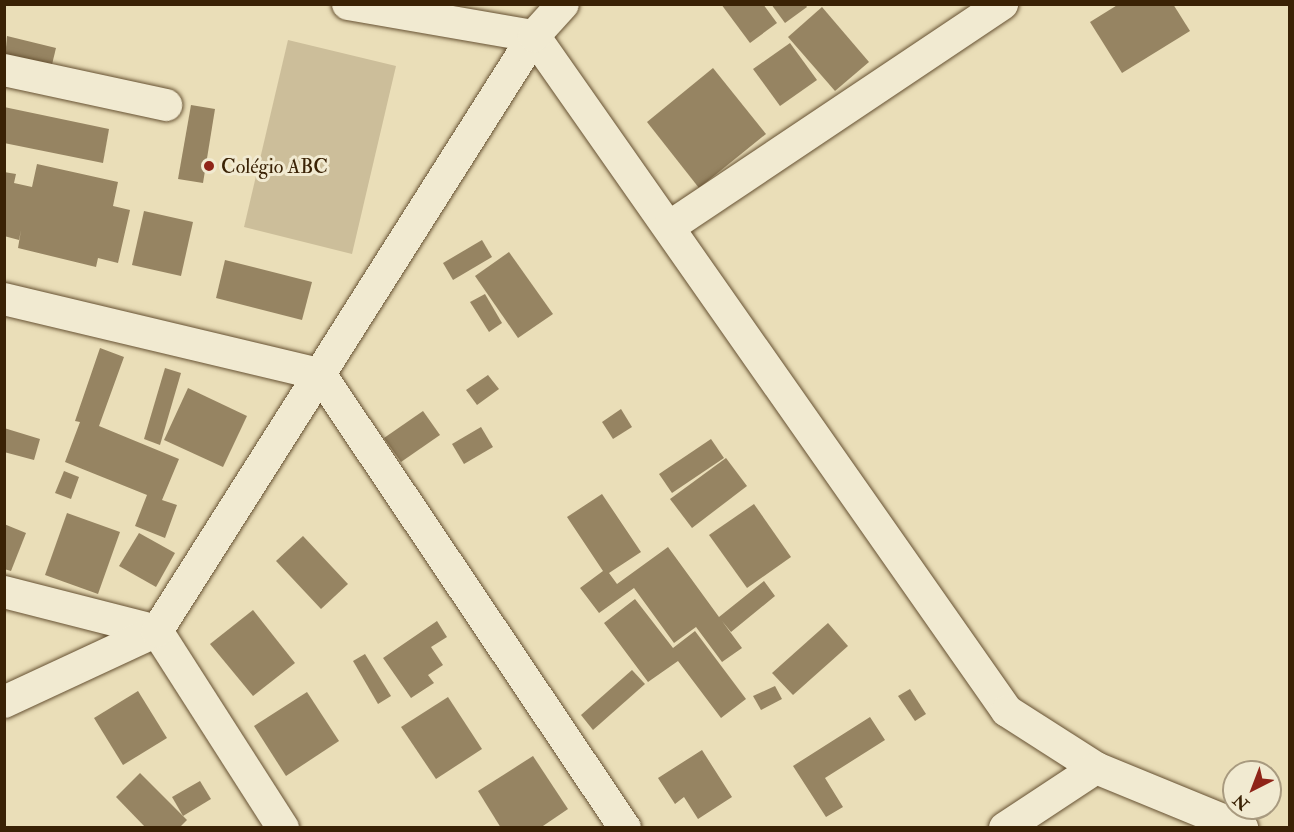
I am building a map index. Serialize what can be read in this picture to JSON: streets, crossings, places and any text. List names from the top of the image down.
{
  "places": ["Colégio ABC"],
  "north": "bottom left"
}
